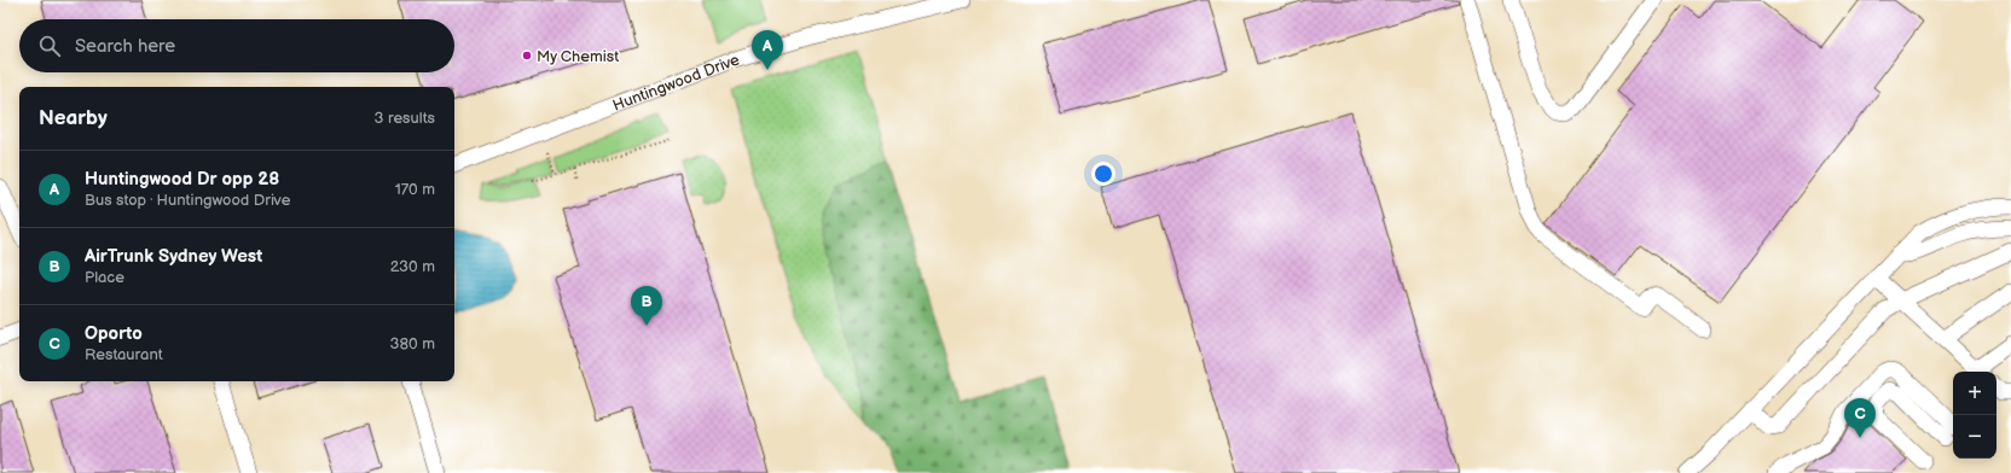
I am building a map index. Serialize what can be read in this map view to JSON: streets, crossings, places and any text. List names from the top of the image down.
{
  "streets": {
    "street": ["Huntingwood Drive"]
  },
  "places": ["My Chemist"],
  "page": {
    "search": "Search here",
    "pins": ["A", "B", "C"],
    "heading": ["Nearby", "3 results"],
    "list": [
      {
        "mark": "A",
        "name": "Huntingwood Dr opp 28",
        "note": "Bus stop · Huntingwood Drive",
        "value": "170 m"
      },
      {
        "mark": "B",
        "name": "AirTrunk Sydney West",
        "note": "Place",
        "value": "230 m"
      },
      {
        "mark": "C",
        "name": "Oporto",
        "note": "Restaurant",
        "value": "380 m"
      }
    ],
    "map_buttons": ["+", "−"]
  }
}
